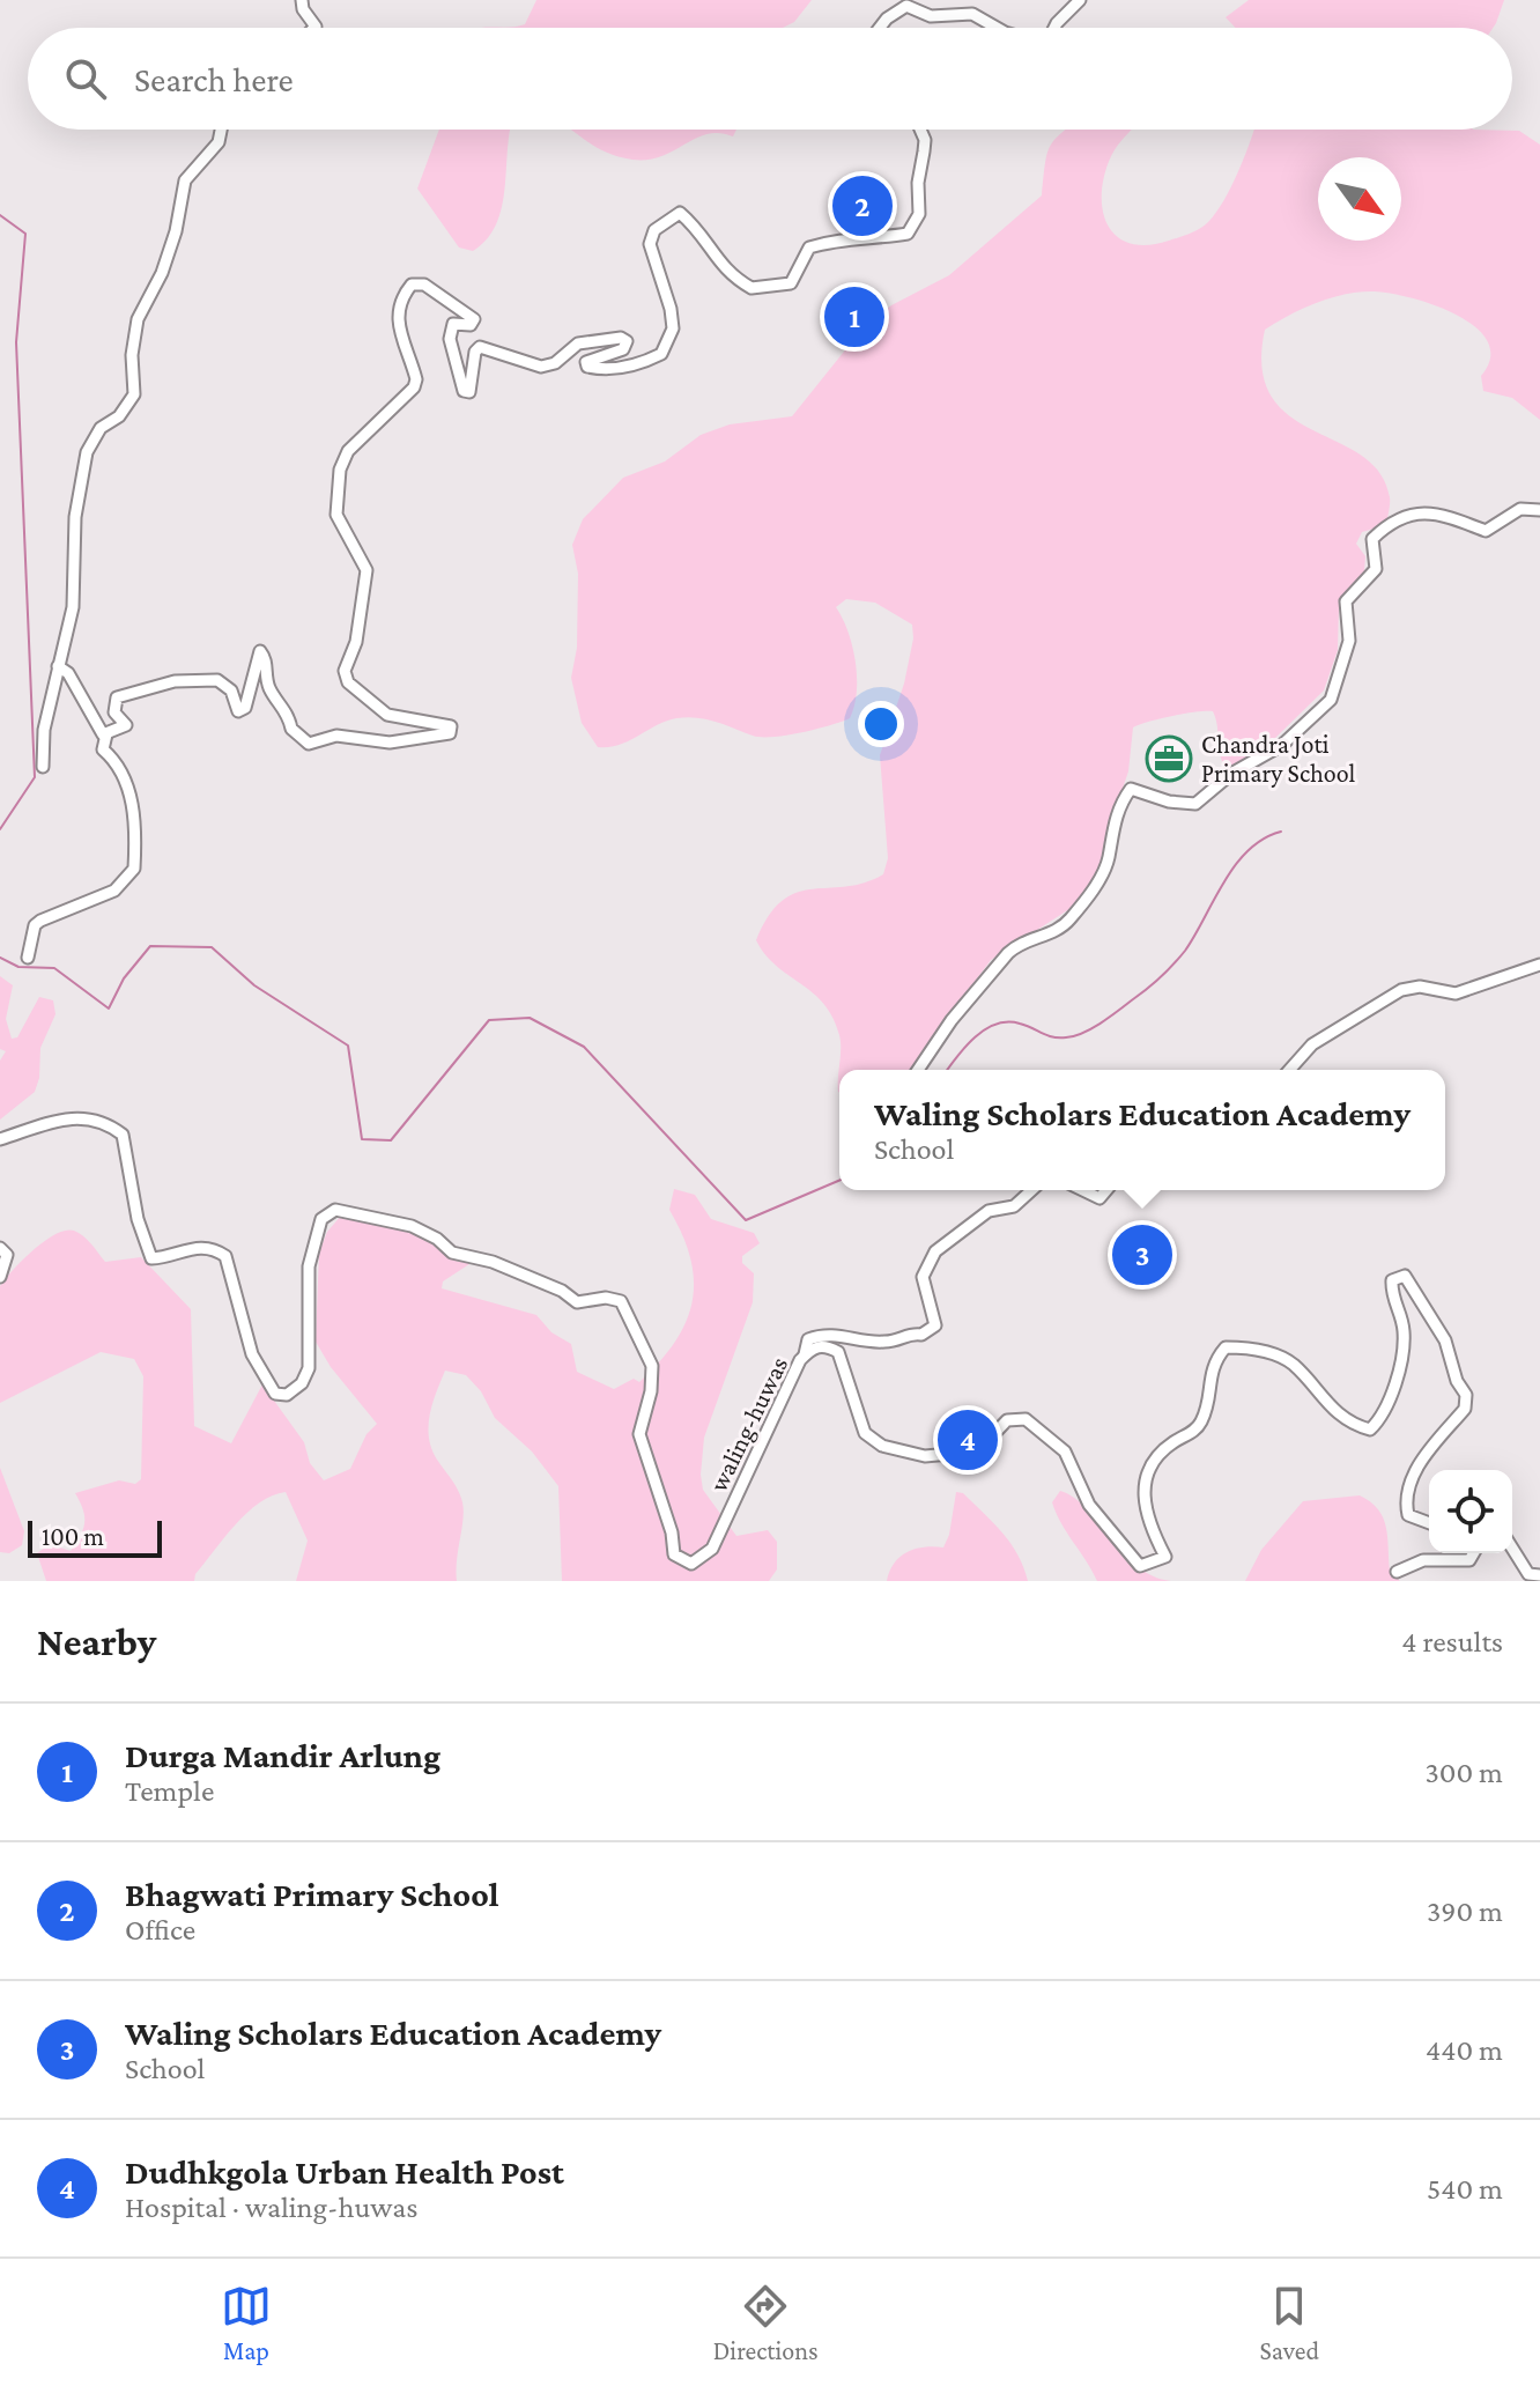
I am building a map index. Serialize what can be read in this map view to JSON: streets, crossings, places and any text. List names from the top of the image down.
{
  "streets": {
    "street": ["waling-huwas"]
  },
  "places": {
    "office": ["Chandra Joti Primary School"]
  },
  "scale_bar": "100 m",
  "north": "bottom right",
  "page": {
    "search": "Search here",
    "pins": [
      "2",
      "1",
      "3",
      "4"
    ],
    "popup": ["Waling Scholars Education Academy", "School"],
    "scale": "100 m",
    "heading": ["Nearby", "4 results"],
    "list": [
      {
        "mark": "1",
        "name": "Durga Mandir Arlung",
        "note": "Temple",
        "value": "300 m"
      },
      {
        "mark": "2",
        "name": "Bhagwati Primary School",
        "note": "Office",
        "value": "390 m"
      },
      {
        "mark": "3",
        "name": "Waling Scholars Education Academy",
        "note": "School",
        "value": "440 m"
      },
      {
        "mark": "4",
        "name": "Dudhkgola Urban Health Post",
        "note": "Hospital · waling-huwas",
        "value": "540 m"
      }
    ],
    "nav": ["Map", "Directions", "Saved"]
  }
}
